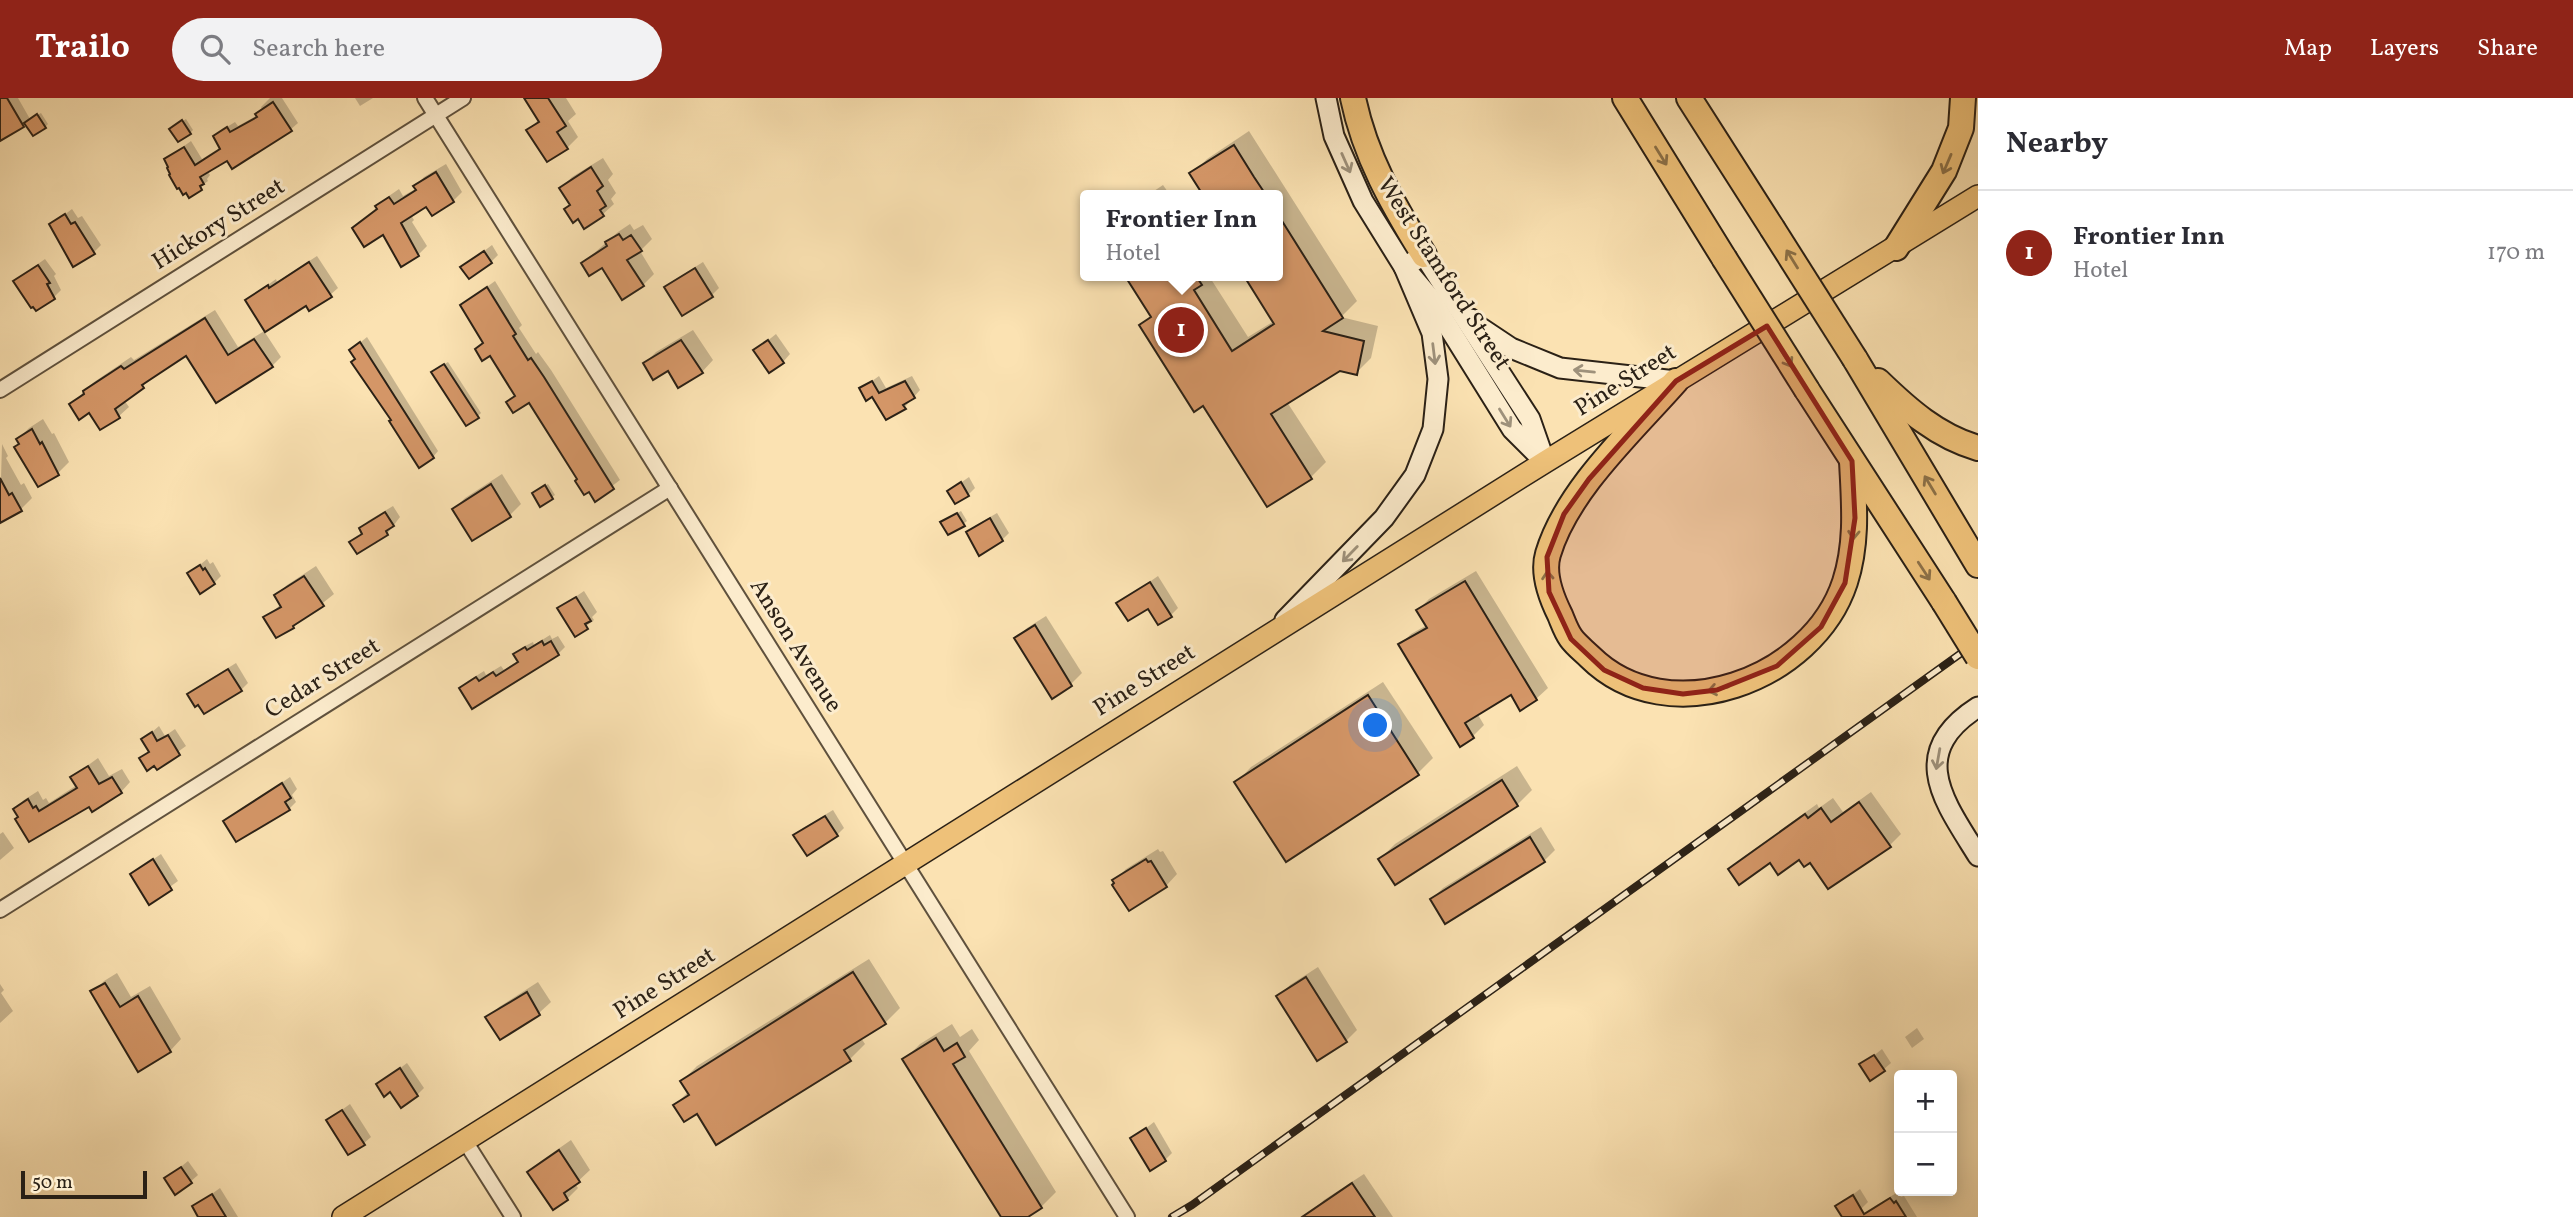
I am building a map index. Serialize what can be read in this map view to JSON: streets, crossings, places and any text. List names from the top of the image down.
{
  "streets": {
    "main road": ["West Stamford Street", "Pine Street"],
    "street": ["Hickory Street", "Anson Avenue", "Cedar Street"]
  },
  "crossings": [
    ["Hickory Street", "Anson Avenue"],
    ["West Stamford Street", "Pine Street"],
    ["Pine Street", "Anson Avenue"],
    ["Anson Avenue", "Cedar Street"]
  ],
  "scale_bar": "50 m",
  "page": {
    "header": "Trailo",
    "search": "Search here",
    "nav": ["Map", "Layers", "Share"],
    "heading": "Nearby",
    "list": [
      {
        "mark": "1",
        "name": "Frontier Inn",
        "note": "Hotel",
        "value": "170 m"
      }
    ],
    "popup": ["Frontier Inn", "Hotel"],
    "pins": "1",
    "map_buttons": ["+", "−"],
    "scale": "50 m"
  }
}
